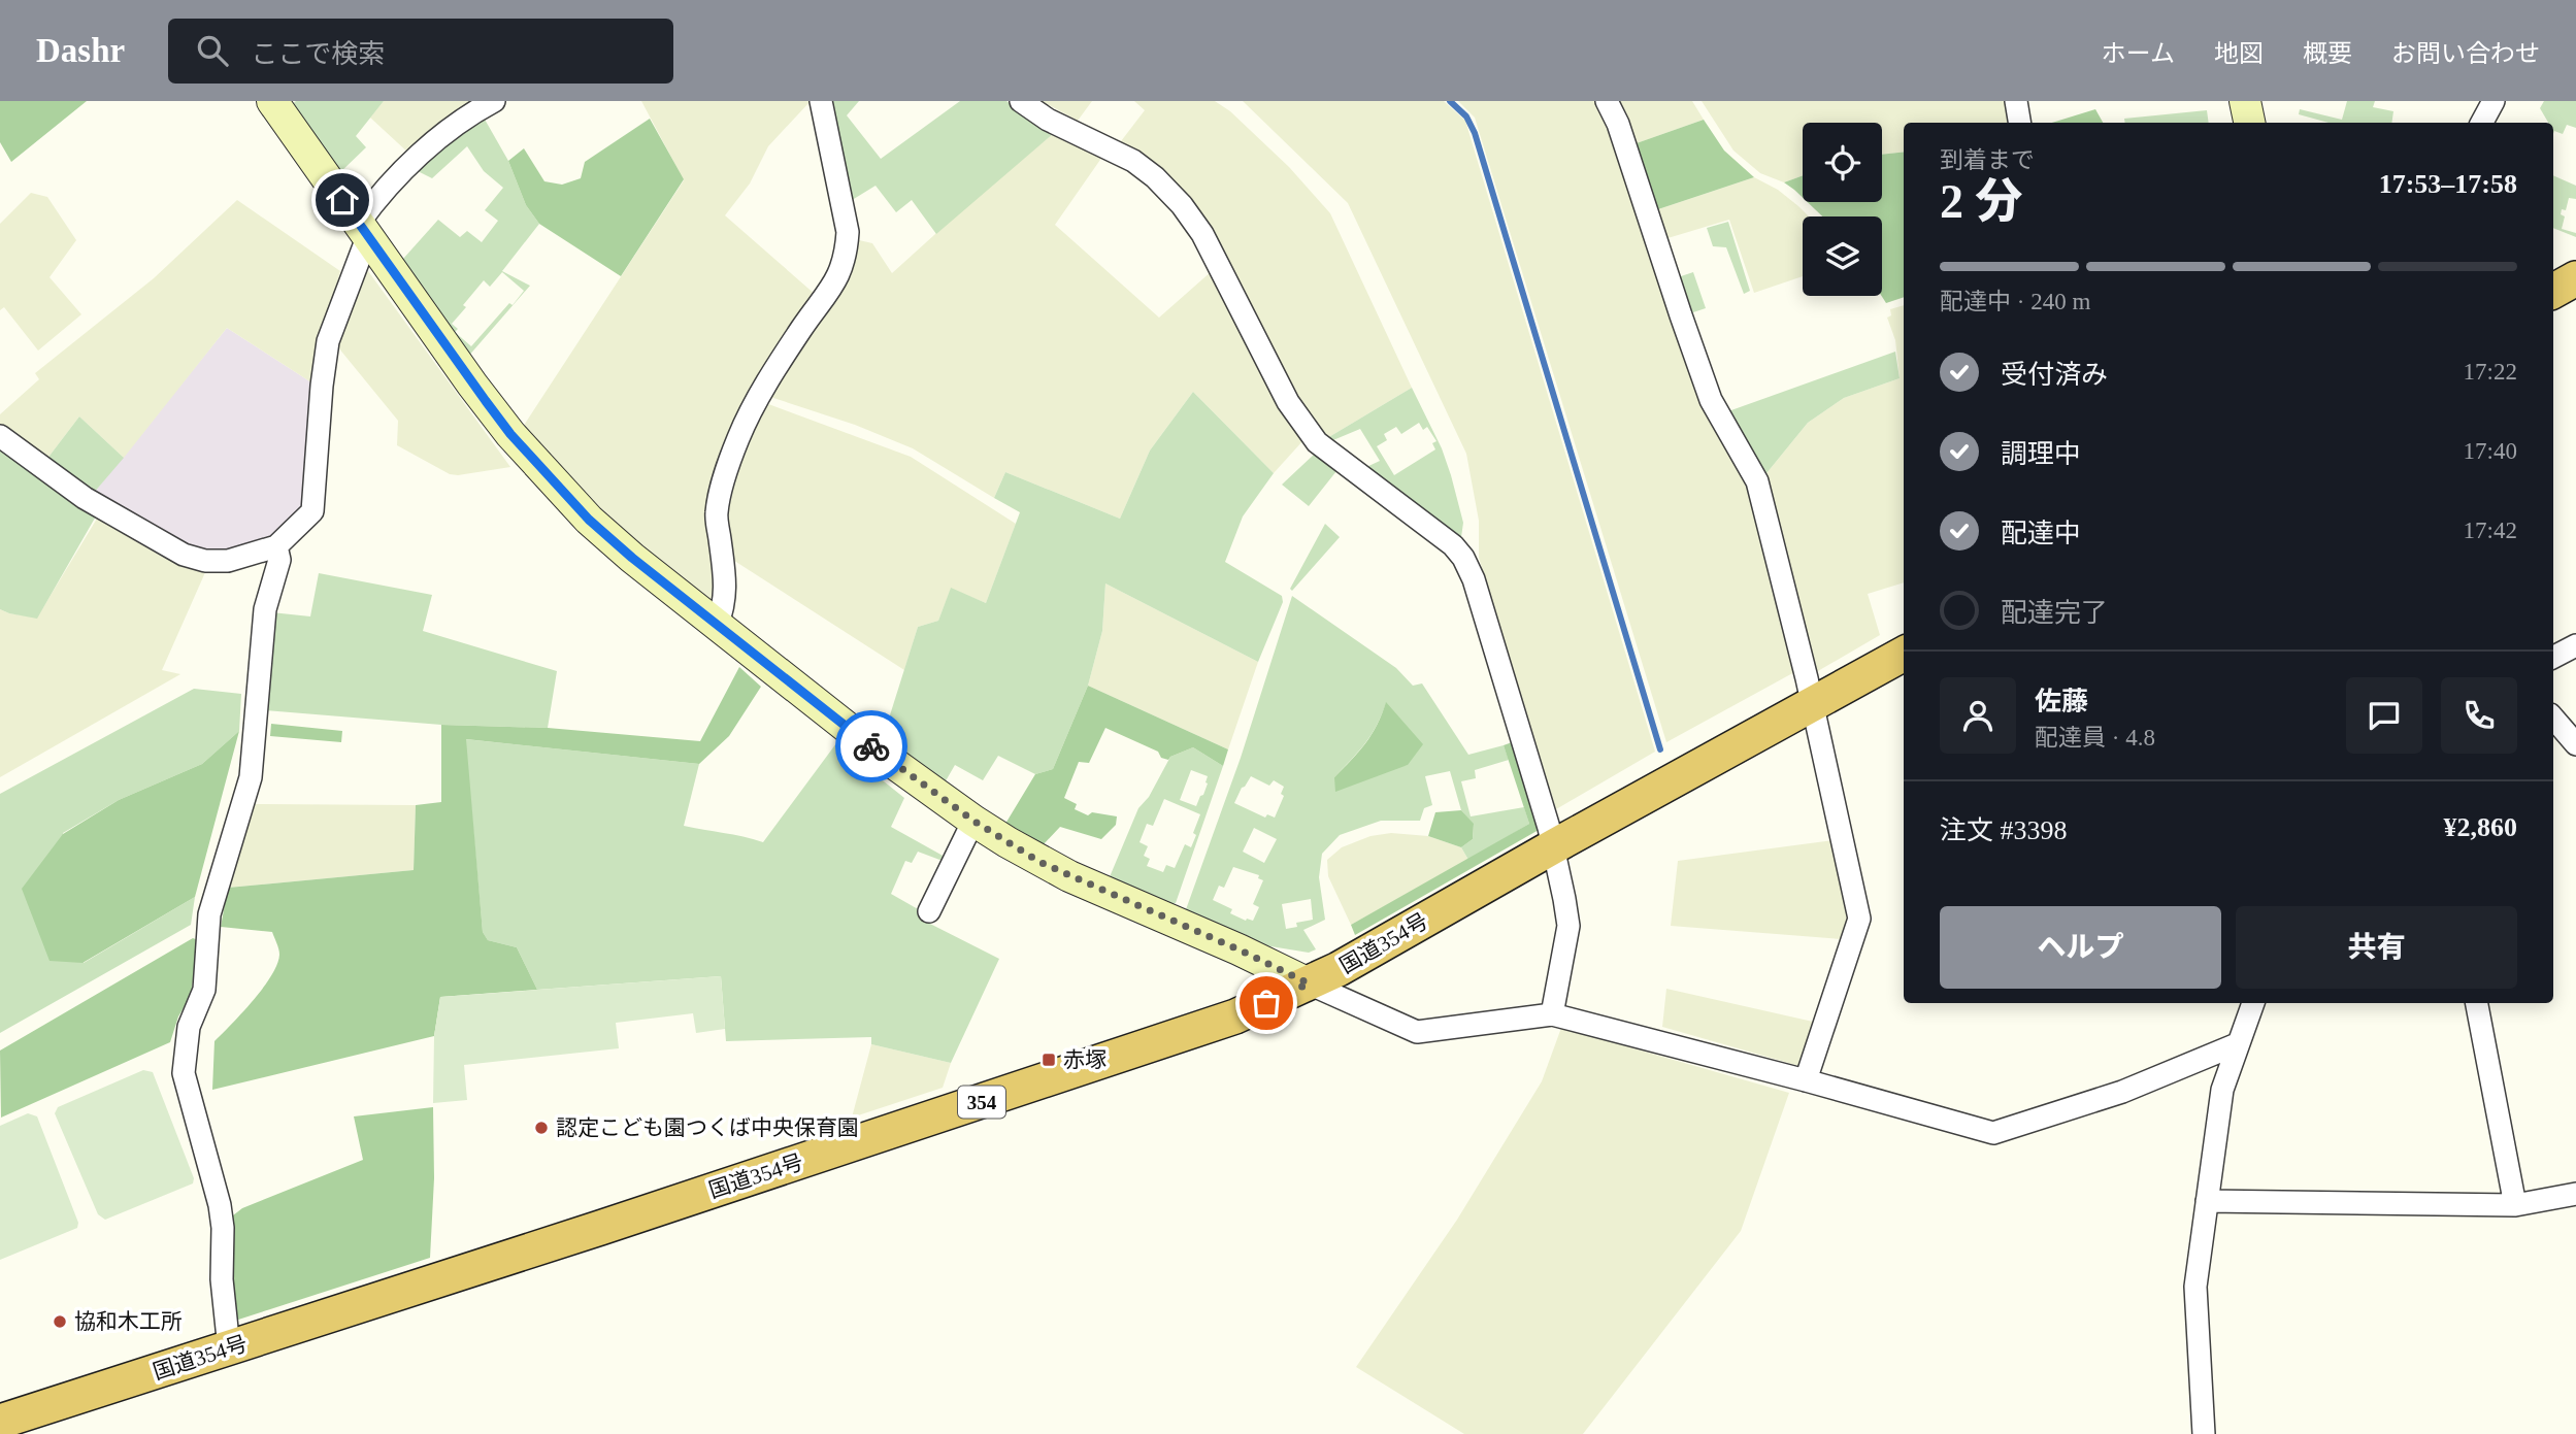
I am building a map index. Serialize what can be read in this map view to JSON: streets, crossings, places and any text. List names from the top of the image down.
{
  "streets": {
    "highway": ["国道354号", "354"]
  },
  "places": {
    "transit": ["赤塚"],
    "other": ["認定こども園つくば中央保育園", "協和木工所"]
  },
  "page": {
    "header": "Dashr",
    "search": "ここで検索",
    "nav": [
      "ホーム",
      "地図",
      "概要",
      "お問い合わせ"
    ],
    "heading": ["2 分", "到着まで", "17:53–17:58"],
    "panel": [
      "佐藤",
      "配達員 · 4.8",
      "注文 #3398",
      "¥2,860"
    ],
    "bar": "配達中 · 240 m",
    "list": [
      ["受付済み", "17:22"],
      ["調理中", "17:40"],
      ["配達中", "17:42"],
      "配達完了"
    ],
    "buttons": ["ヘルプ", "共有"]
  }
}
